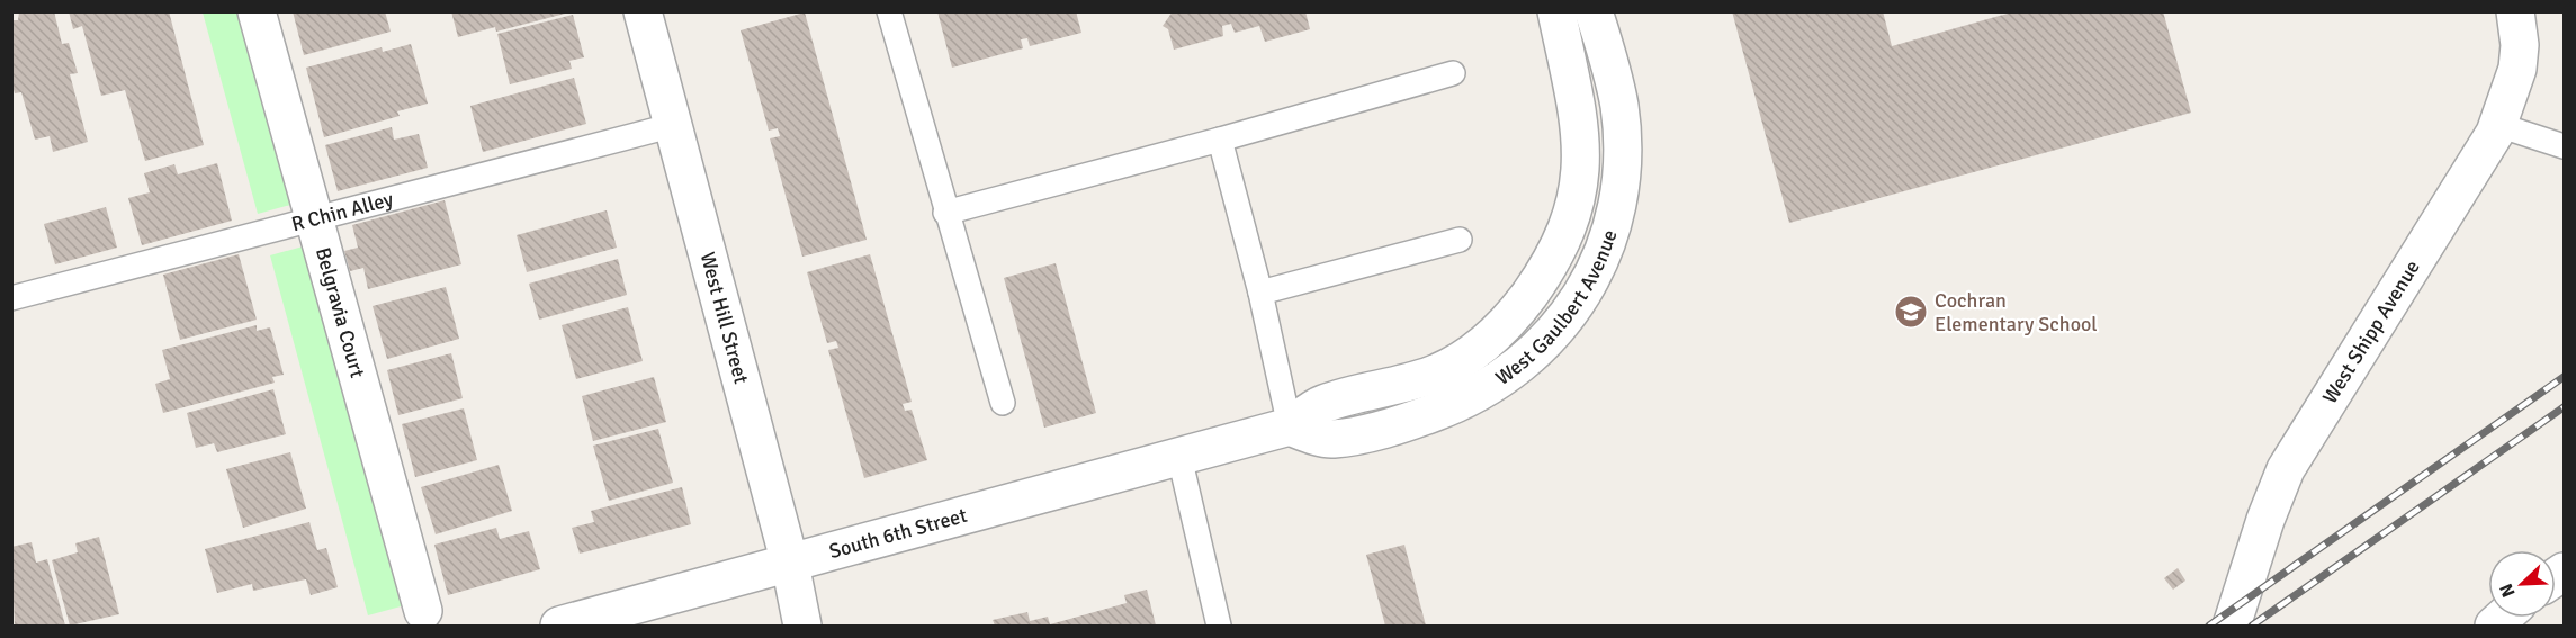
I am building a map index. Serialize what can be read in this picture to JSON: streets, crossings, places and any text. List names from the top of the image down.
{
  "streets": {
    "street": [
      "West Gaulbert Avenue",
      "Belgravia Court",
      "West Hill Street",
      "West Shipp Avenue",
      "South 6th Street"
    ],
    "lane": ["R Chin Alley"]
  },
  "crossings": [
    ["R Chin Alley", "Belgravia Court"],
    ["R Chin Alley", "West Hill Street"],
    ["West Gaulbert Avenue", "South 6th Street"],
    ["West Hill Street", "South 6th Street"]
  ],
  "places": {
    "school or university": ["Cochran Elementary School"]
  },
  "north": "bottom left"
}
